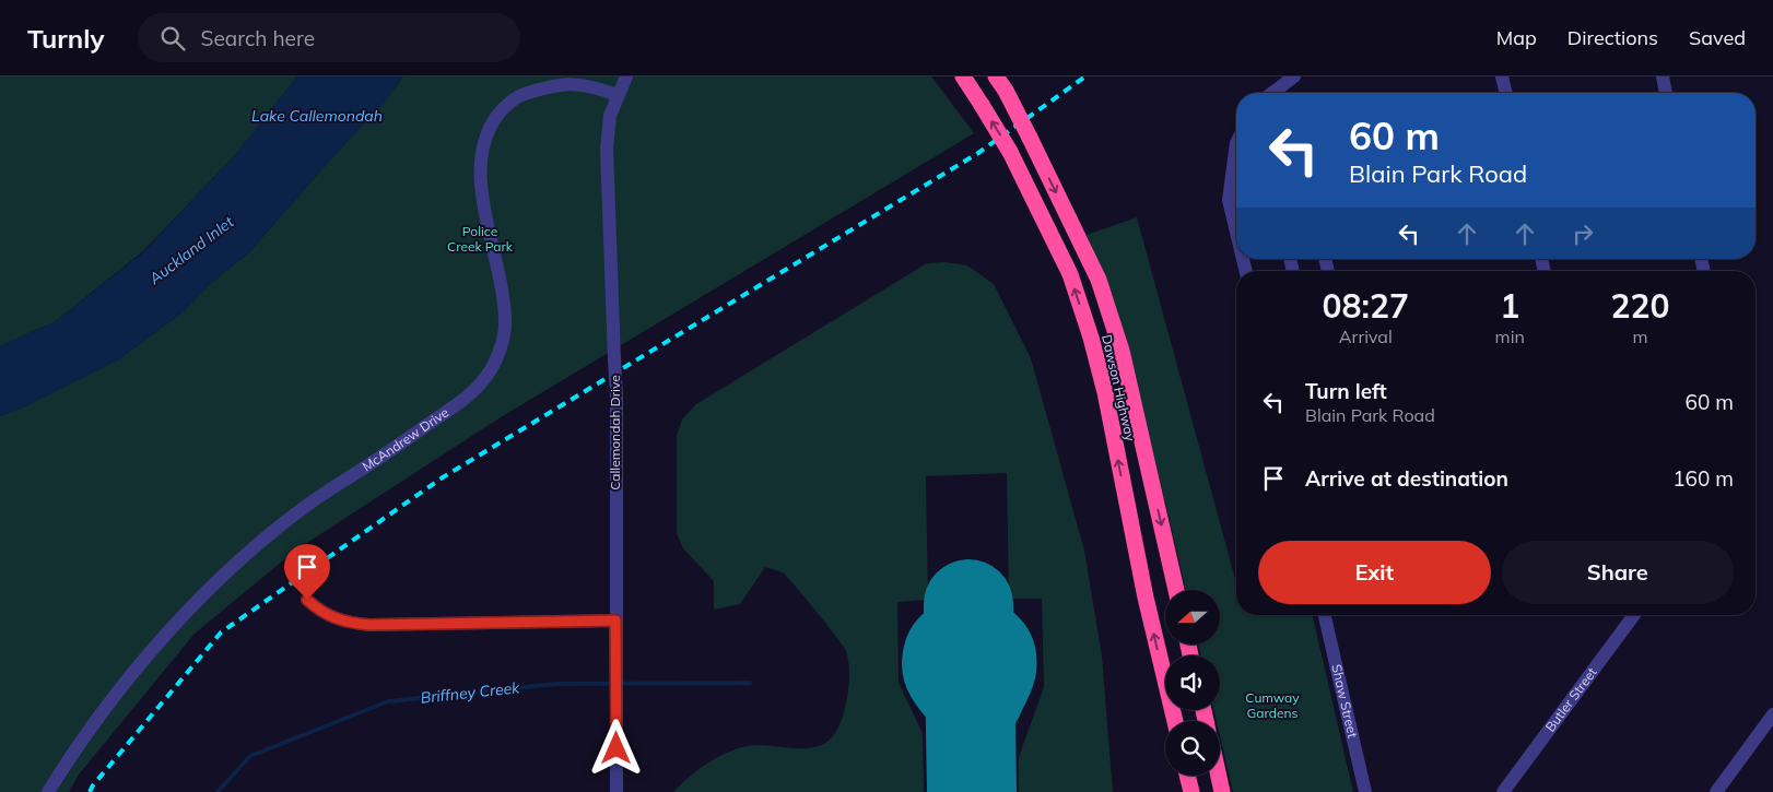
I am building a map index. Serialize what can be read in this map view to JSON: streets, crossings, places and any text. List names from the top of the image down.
{
  "streets": {
    "highway": ["Dawson Highway"],
    "street": [
      "Callemondah Drive",
      "McAndrew Drive",
      "Shaw Street",
      "Butler Street"
    ]
  },
  "crossings": [
    ["Callemondah Drive", "McAndrew Drive"]
  ],
  "water": ["Lake Callemondah", "Auckland Inlet", "Briffney Creek"],
  "parks": ["Police Creek Park", "Cumway Gardens"],
  "north": "left",
  "page": {
    "header": "Turnly",
    "search": "Search here",
    "nav": ["Map", "Directions", "Saved"],
    "turn": ["60 m", "Blain Park Road"],
    "eta": [
      "08:27",
      "Arrival",
      "1",
      "min",
      "220",
      "m"
    ],
    "list": [
      {
        "name": "Turn left",
        "note": "Blain Park Road",
        "value": "60 m"
      },
      {
        "name": "Arrive at destination",
        "value": "160 m"
      }
    ],
    "buttons": ["Exit", "Share"]
  }
}
